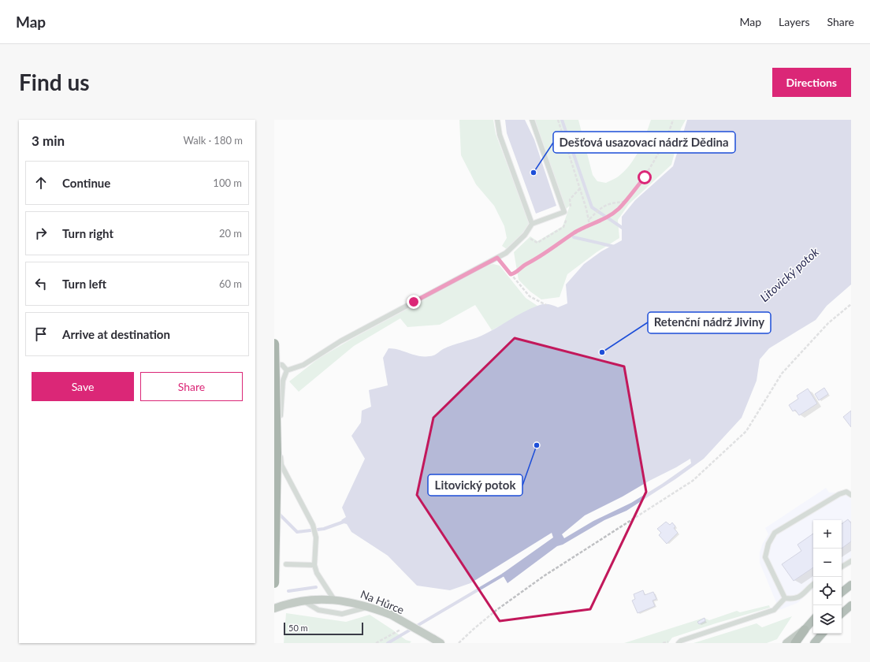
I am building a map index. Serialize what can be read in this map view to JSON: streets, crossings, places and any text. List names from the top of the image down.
{
  "streets": {
    "main road": ["Na Hůrce"]
  },
  "water": ["Litovický potok"],
  "places": ["Dešťová usazovací nádrž Dědina", "Retenční nádrž Jiviny", "Litovický potok"],
  "scale_bar": "50 m",
  "page": {
    "header": "Map",
    "nav": ["Map", "Layers", "Share"],
    "buttons": [
      "Directions",
      ["Save", "Share"]
    ],
    "title": "Find us",
    "heading": ["3 min", "Walk · 180 m"],
    "list": [
      ["Continue", "100 m"],
      ["Turn right", "20 m"],
      ["Turn left", "60 m"],
      "Arrive at destination"
    ],
    "map_buttons": ["+", "−"],
    "scale": "50 m"
  }
}
